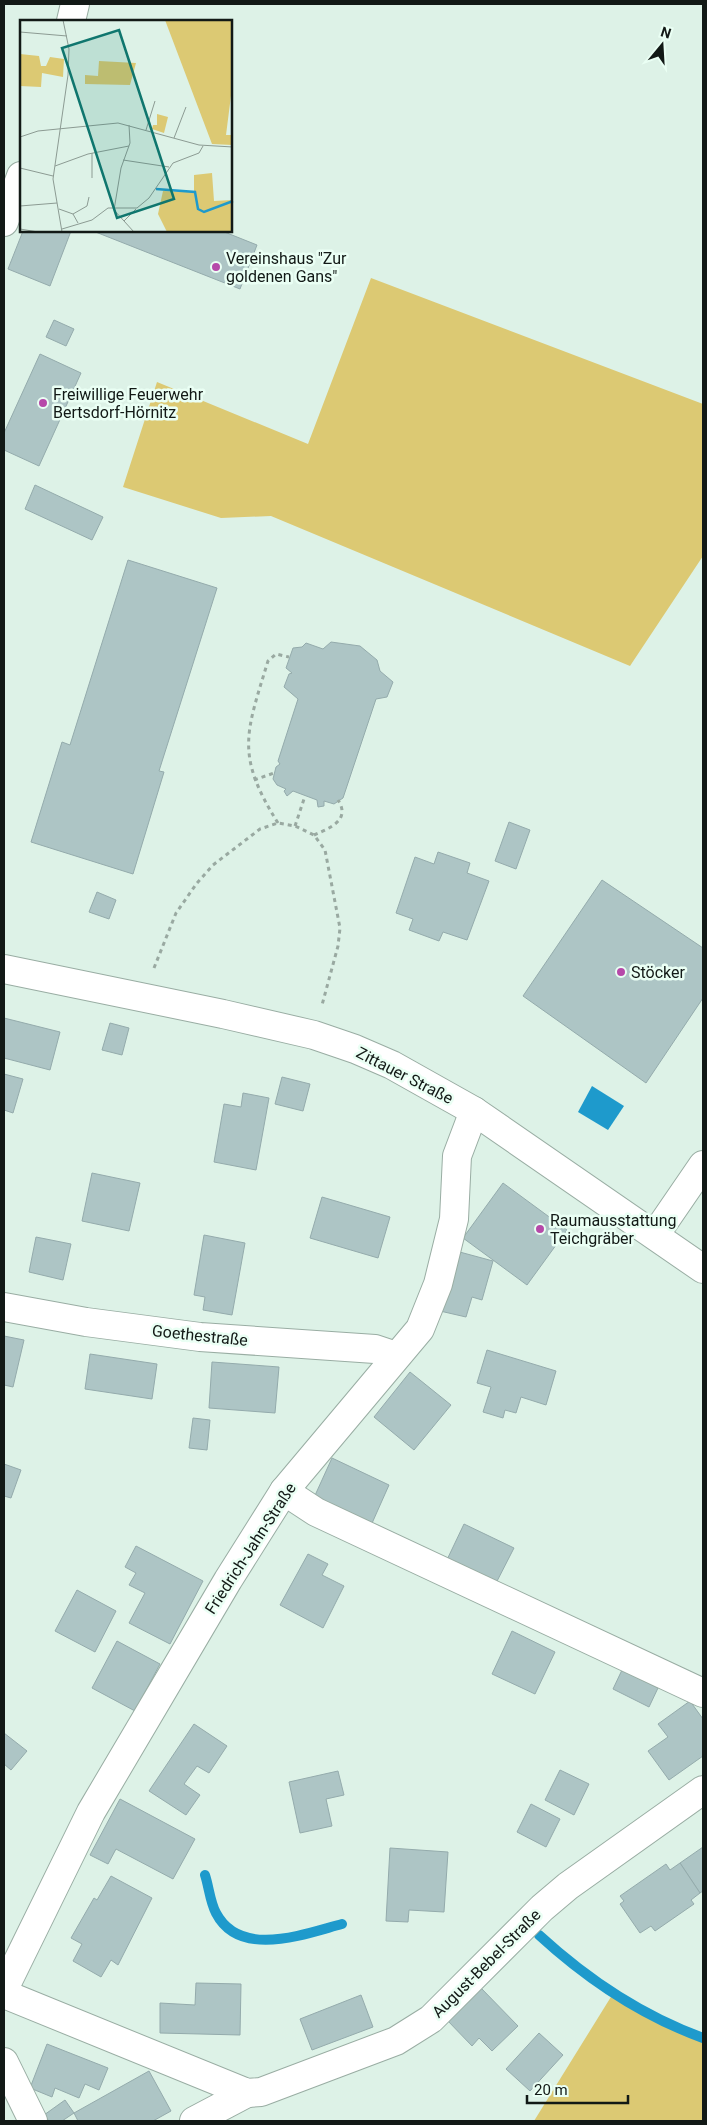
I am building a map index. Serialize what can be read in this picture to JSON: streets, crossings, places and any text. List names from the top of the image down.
{
  "streets": {
    "street": [
      "Zittauer Straße",
      "Goethestraße",
      "Friedrich-Jahn-Straße",
      "August-Bebel-Straße"
    ]
  },
  "crossings": [
    ["Zittauer Straße", "Friedrich-Jahn-Straße"],
    ["Goethestraße", "Friedrich-Jahn-Straße"]
  ],
  "places": [
    "Vereinshaus \"Zur goldenen Gans\"",
    "Freiwillige Feuerwehr Bertsdorf-Hörnitz",
    "Stöcker",
    "Raumausstattung Teichgräber"
  ],
  "scale_bar": "20 m",
  "north": "top"
}
